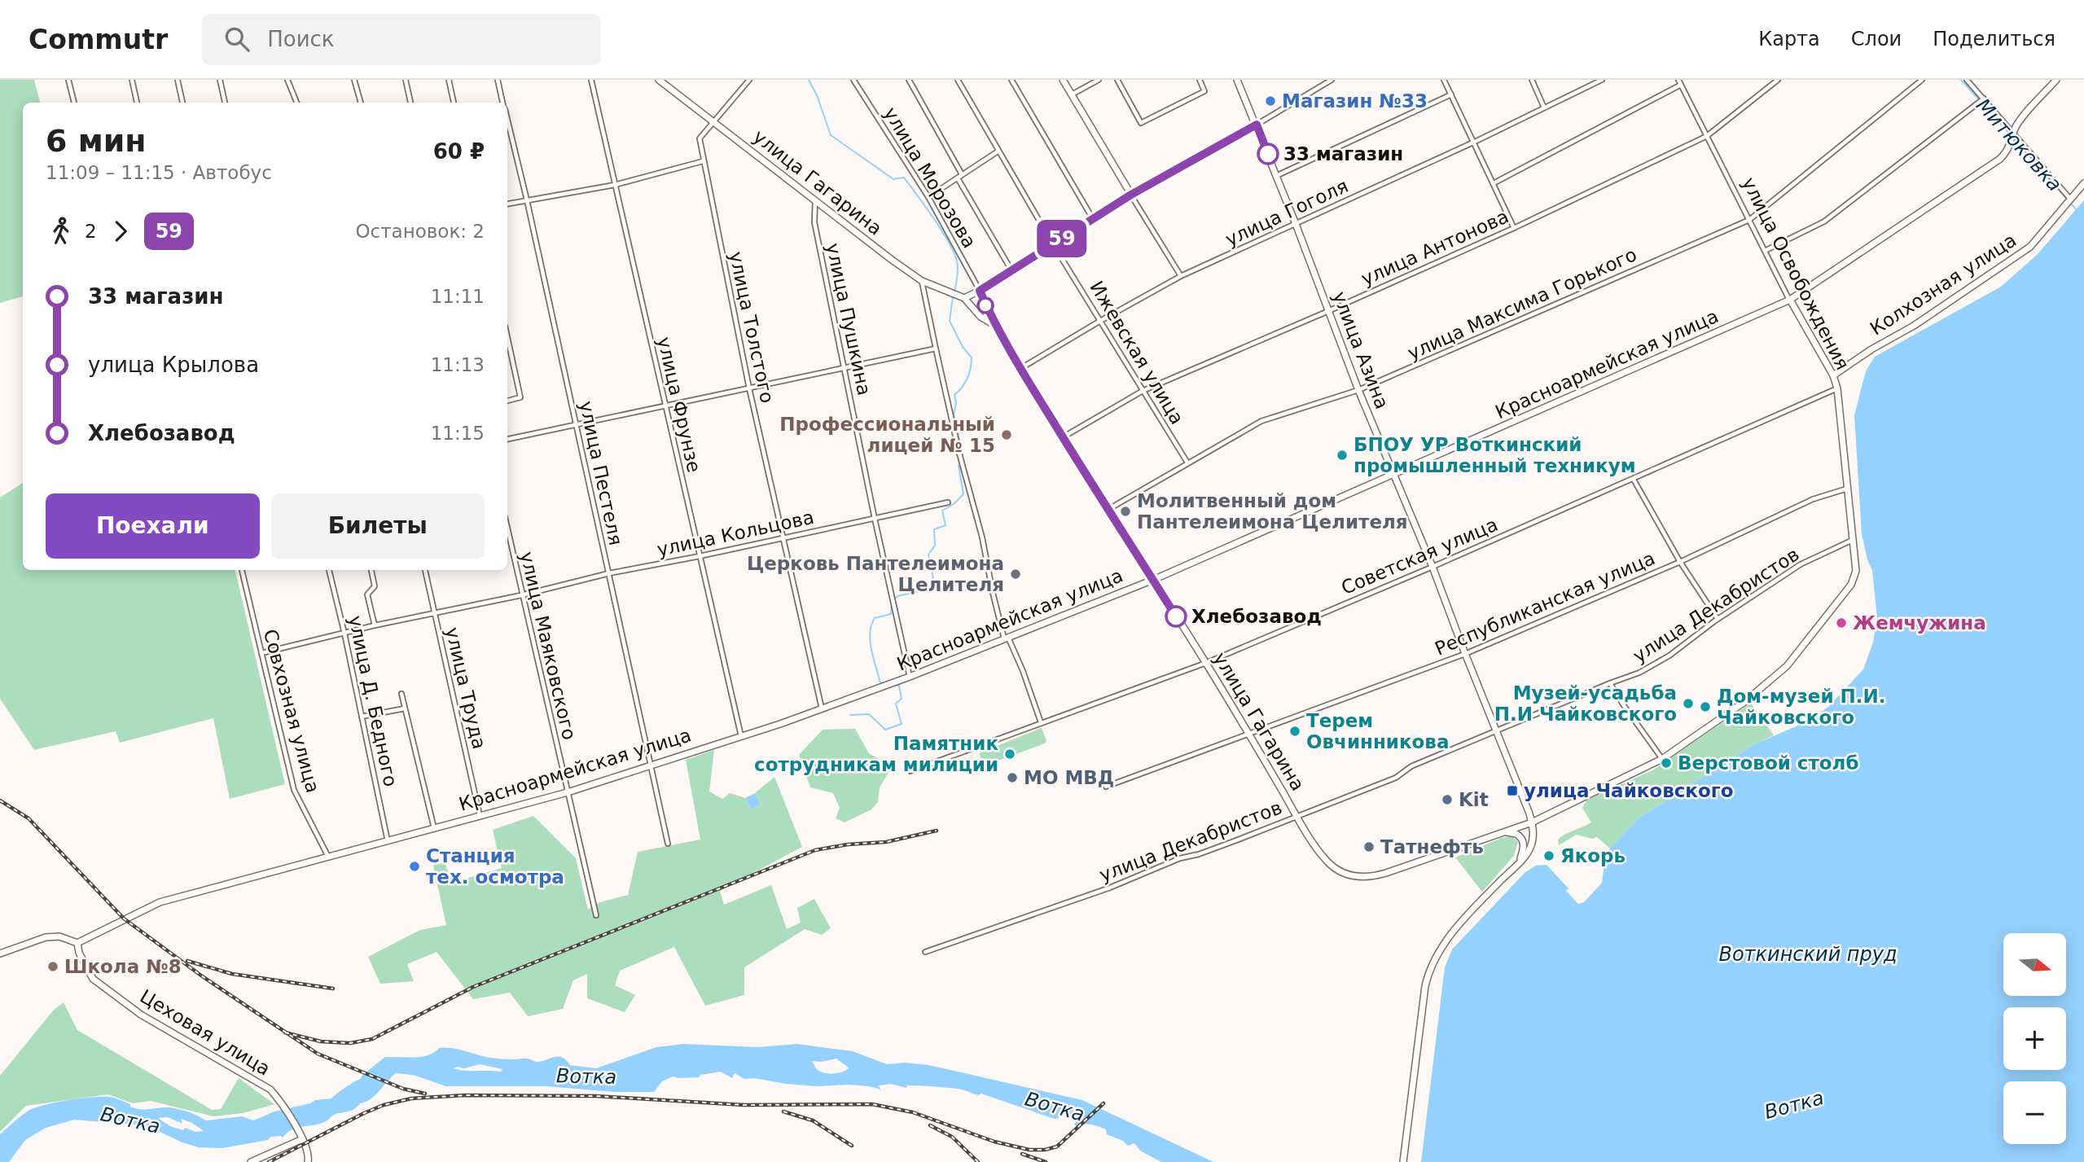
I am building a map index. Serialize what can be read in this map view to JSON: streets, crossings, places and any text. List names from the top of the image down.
{
  "streets": {
    "main road": [
      "улица Гагарина",
      "улица Освобождения",
      "Колхозная улица",
      "улица Азина",
      "Красноармейская улица",
      "Цеховая улица"
    ],
    "street": [
      "улица Морозова",
      "улица Гоголя",
      "улица Антонова",
      "улица Максима Горького",
      "улица Пушкина",
      "улица Толстого",
      "Ижевская улица",
      "улица Фрунзе",
      "улица Пестеля",
      "улица Кольцова",
      "Советская улица",
      "Республиканская улица",
      "улица Декабристов",
      "улица Маяковского",
      "улица Труда",
      "улица Д. Бедного",
      "Совхозная улица"
    ]
  },
  "crossings": [
    ["улица Гагарина", "улица Гоголя"],
    ["улица Гагарина", "улица Антонова"],
    ["улица Гагарина", "улица Максима Горького"],
    ["улица Гагарина", "улица Пушкина"],
    ["улица Гагарина", "улица Толстого"],
    ["улица Гагарина", "улица Азина"],
    ["улица Гагарина", "Красноармейская улица"],
    ["улица Гагарина", "Советская улица"],
    ["улица Гагарина", "Республиканская улица"],
    ["улица Гагарина", "улица Декабристов"],
    ["улица Гоголя", "улица Азина"],
    ["улица Гоголя", "Ижевская улица"],
    ["улица Антонова", "улица Освобождения"],
    ["улица Антонова", "улица Азина"],
    ["улица Антонова", "Ижевская улица"],
    ["улица Освобождения", "Колхозная улица"],
    ["улица Освобождения", "улица Максима Горького"],
    ["улица Освобождения", "Красноармейская улица"],
    ["улица Освобождения", "Советская улица"],
    ["улица Освобождения", "Республиканская улица"],
    ["улица Освобождения", "улица Декабристов"],
    ["улица Максима Горького", "улица Азина"],
    ["улица Максима Горького", "Ижевская улица"],
    ["улица Пушкина", "Красноармейская улица"],
    ["улица Пушкина", "улица Кольцова"],
    ["улица Толстого", "Красноармейская улица"],
    ["улица Толстого", "улица Кольцова"],
    ["улица Азина", "Красноармейская улица"],
    ["улица Азина", "Советская улица"],
    ["улица Азина", "Республиканская улица"],
    ["улица Азина", "улица Декабристов"],
    ["Красноармейская улица", "улица Фрунзе"],
    ["Красноармейская улица", "улица Пестеля"],
    ["Красноармейская улица", "улица Маяковского"],
    ["Красноармейская улица", "улица Труда"],
    ["Красноармейская улица", "улица Д. Бедного"],
    ["Красноармейская улица", "Совхозная улица"],
    ["Красноармейская улица", "Цеховая улица"],
    ["улица Фрунзе", "улица Кольцова"],
    ["улица Пестеля", "улица Кольцова"],
    ["улица Кольцова", "улица Маяковского"],
    ["улица Кольцова", "улица Труда"],
    ["улица Кольцова", "улица Д. Бедного"],
    ["улица Кольцова", "Совхозная улица"]
  ],
  "water": ["Митюковка", "Воткинский пруд", "Вотка"],
  "places": {
    "other": [
      "Магазин №33",
      "33 магазин",
      "Профессиональный лицей № 15",
      "БПОУ УР Воткинский промышленный техникум",
      "Молитвенный дом Пантелеимона Целителя",
      "Церковь Пантелеимона Целителя",
      "Хлебозавод",
      "Жемчужина",
      "Музей-усадьба П.И Чайковского",
      "Дом-музей П.И. Чайковского",
      "Терем Овчинникова",
      "Памятник сотрудникам милиции",
      "Верстовой столб",
      "МО МВД",
      "Kit",
      "Татнефть",
      "Якорь",
      "Станция тех. осмотра",
      "Школа №8"
    ],
    "transit": ["улица Чайковского"]
  },
  "lines": ["bus line 59"],
  "north": "right",
  "page": {
    "header": "Commutr",
    "search": "Поиск",
    "nav": ["Карта", "Слои", "Поделиться"],
    "on_map": "59",
    "heading": ["6 мин", "11:09 – 11:15 · Автобус", "60 ₽"],
    "legs": ["2", "59", "Остановок: 2"],
    "list": [
      {
        "name": "33 магазин",
        "value": "11:11"
      },
      {
        "name": "улица Крылова",
        "value": "11:13"
      },
      {
        "name": "Хлебозавод",
        "value": "11:15"
      }
    ],
    "buttons": ["Поехали", "Билеты"],
    "map_buttons": ["+", "−"]
  }
}
